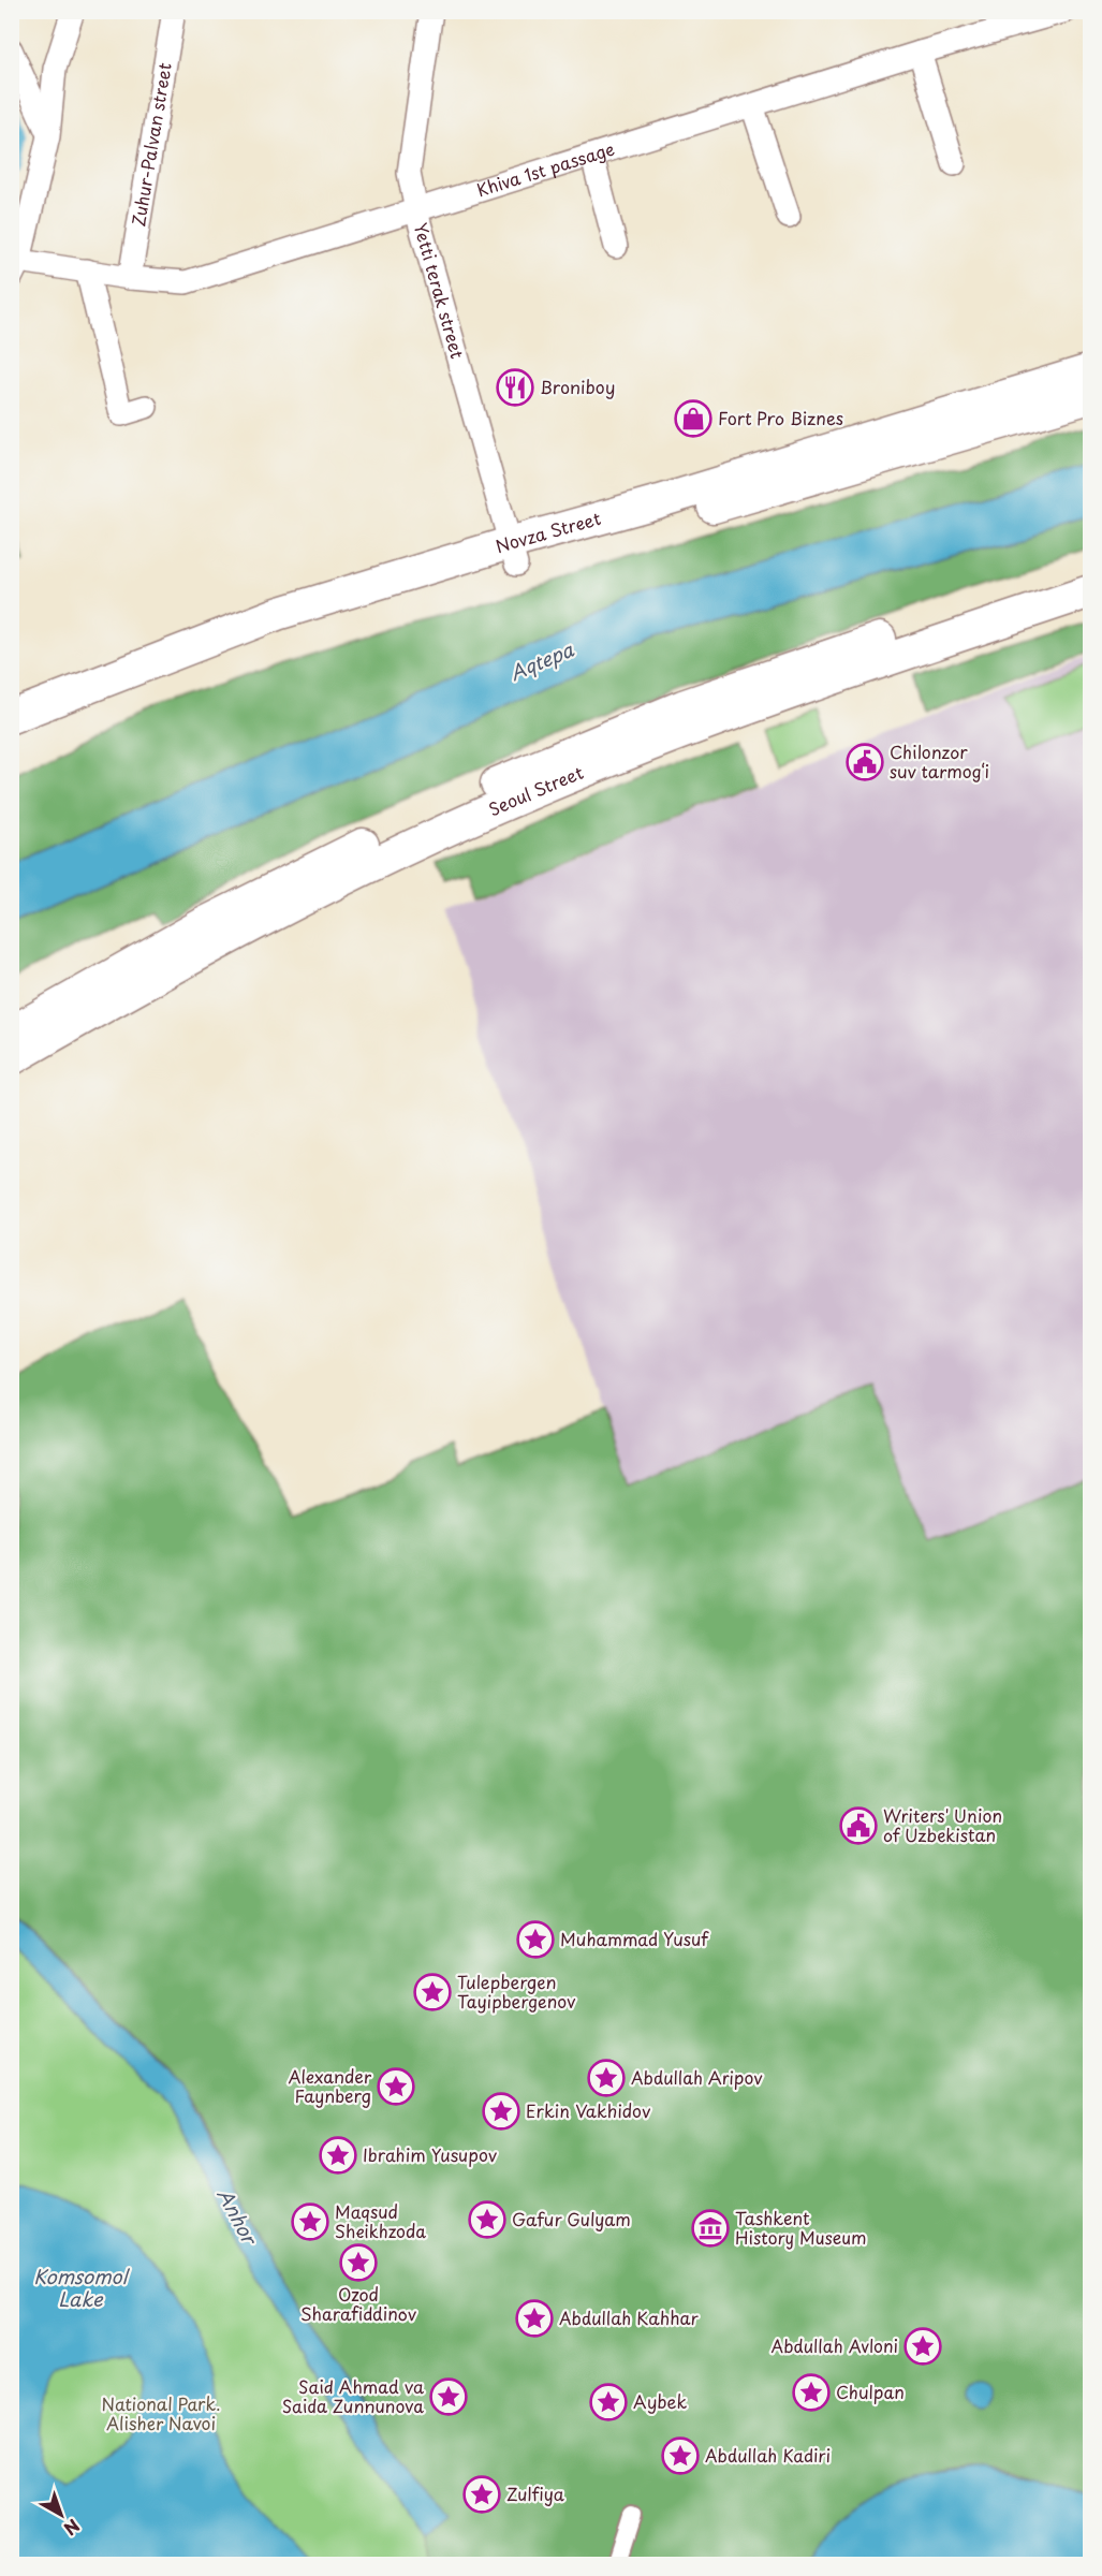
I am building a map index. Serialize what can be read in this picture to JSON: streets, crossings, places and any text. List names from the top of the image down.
{
  "streets": {
    "main road": ["Novza Street", "Seoul Street"],
    "street": ["Zuhur-Palvan street", "Khiva 1st passage", "Yetti terak street"]
  },
  "crossings": [
    ["Zuhur-Palvan street", "Khiva 1st passage"],
    ["Khiva 1st passage", "Yetti terak street"],
    ["Yetti terak street", "Novza Street"]
  ],
  "water": ["Aqtepa", "Anhor", "Komsomol Lake"],
  "parks": ["National Park. Alisher Navoi"],
  "places": {
    "restaurant": ["Broniboy"],
    "shop": ["Fort Pro Biznes"],
    "public building": ["Chilonzor suv tarmog‘i", "Writers' Union of Uzbekistan"],
    "place": [
      "Muhammad Yusuf",
      "Tulepbergen Tayipbergenov",
      "Abdullah Aripov",
      "Alexander Faynberg",
      "Erkin Vakhidov",
      "Ibrahim Yusupov",
      "Gafur Gulyam",
      "Maqsud Sheikhzoda",
      "Ozod Sharafiddinov",
      "Abdullah Kahhar",
      "Abdullah Avloni",
      "Chulpan",
      "Said Ahmad va Saida Zunnunova",
      "Aybek",
      "Abdullah Kadiri",
      "Zulfiya"
    ],
    "museum": ["Tashkent History Museum"]
  },
  "north": "bottom right"
}
